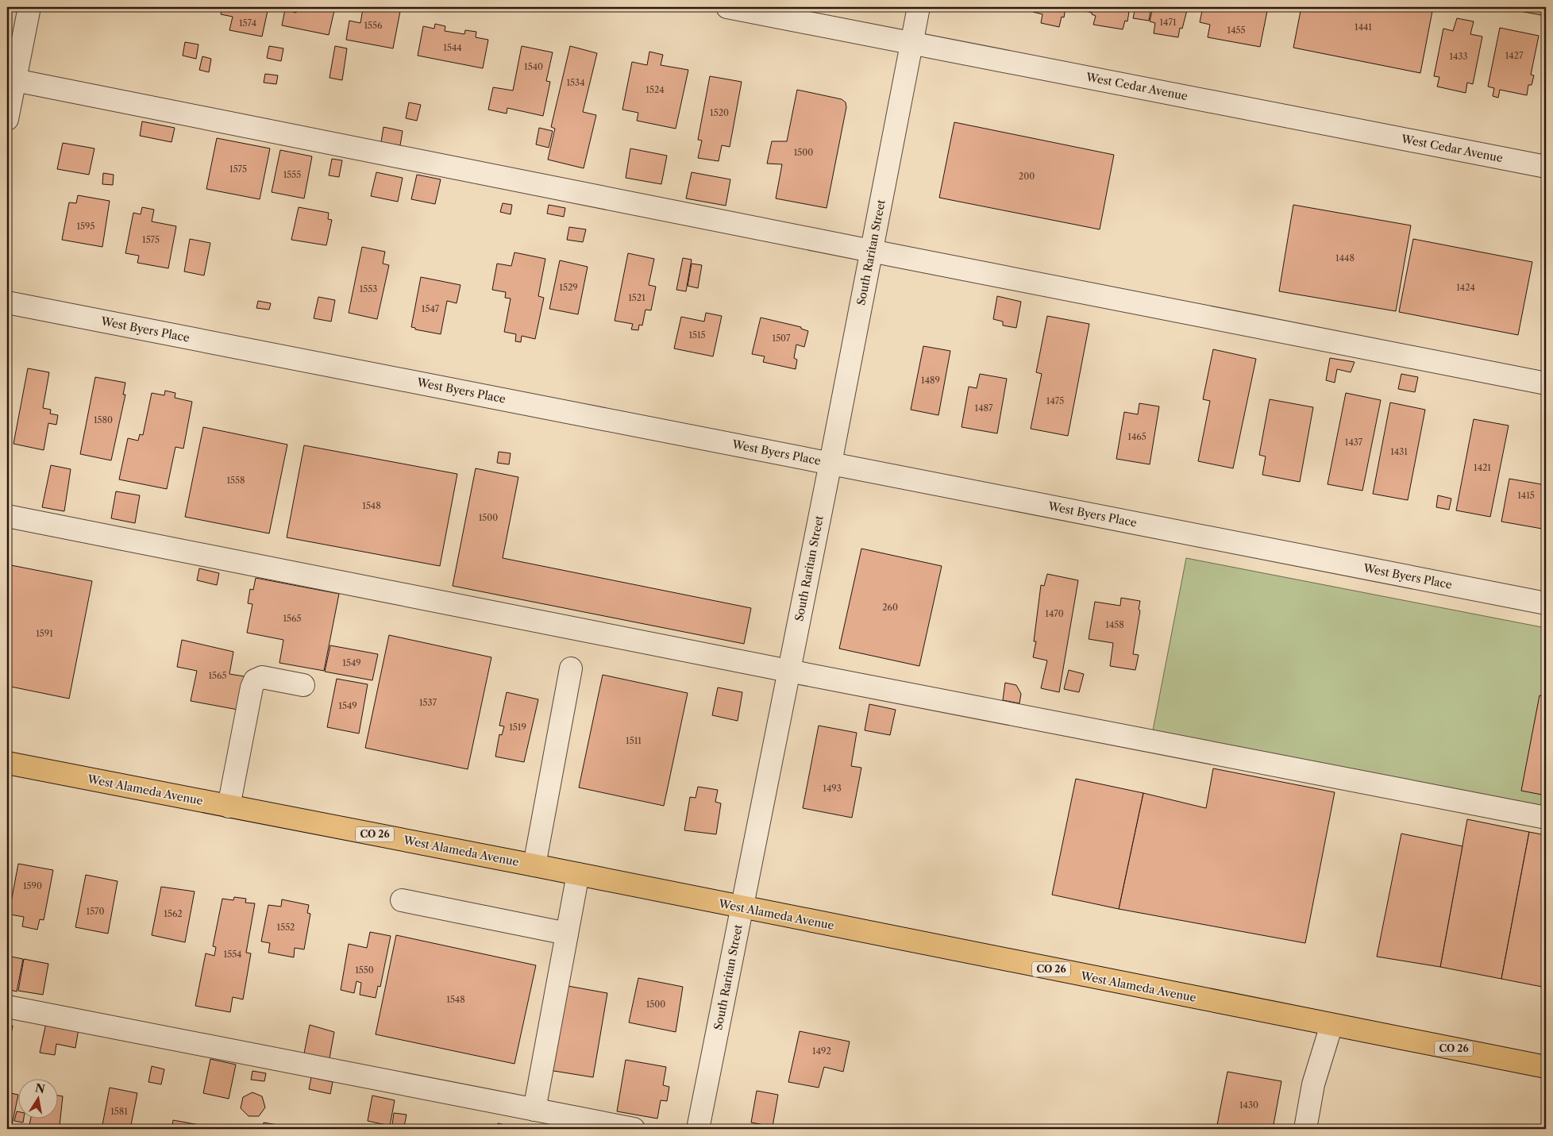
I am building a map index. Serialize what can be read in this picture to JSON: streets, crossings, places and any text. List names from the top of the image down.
{
  "streets": {
    "main road": ["West Alameda Avenue", "CO 26"],
    "street": ["West Cedar Avenue", "South Raritan Street", "West Byers Place"]
  },
  "crossings": [
    ["West Cedar Avenue", "South Raritan Street"],
    ["South Raritan Street", "West Byers Place"],
    ["South Raritan Street", "West Alameda Avenue"]
  ],
  "house_numbers": [
    "1471",
    "1574",
    "1556",
    "1441",
    "1455",
    "1544",
    "1427",
    "1433",
    "1540",
    "1534",
    "1524",
    "1520",
    "1500",
    "1575",
    "1555",
    "200",
    "1595",
    "1575",
    "1448",
    "1529",
    "1424",
    "1553",
    "1521",
    "1547",
    "1515",
    "1507",
    "1489",
    "1475",
    "1487",
    "1580",
    "1465",
    "1437",
    "1431",
    "1421",
    "1558",
    "1415",
    "1548",
    "1500",
    "260",
    "1470",
    "1565",
    "1458",
    "1591",
    "1549",
    "1565",
    "1537",
    "1549",
    "1519",
    "1511",
    "1493",
    "1590",
    "1570",
    "1562",
    "1552",
    "1554",
    "1550",
    "1548",
    "1500",
    "1492",
    "1430",
    "1581"
  ],
  "north": "top"
}
